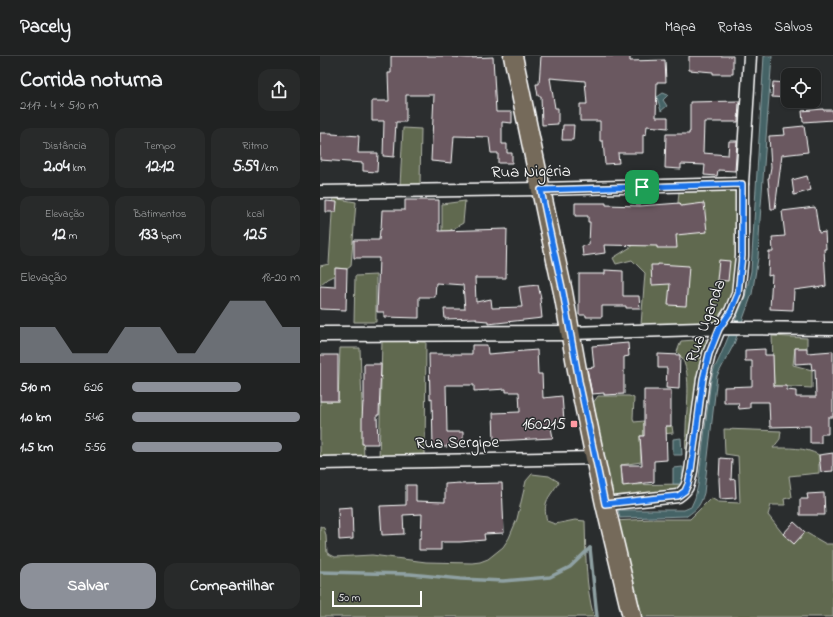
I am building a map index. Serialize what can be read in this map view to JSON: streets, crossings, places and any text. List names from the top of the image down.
{
  "streets": {
    "street": ["Rua Nigéria", "Rua Uganda", "Rua Sergipe"]
  },
  "crossings": [
    ["Rua Nigéria", "Rua Uganda"]
  ],
  "places": {
    "transit": ["160215"]
  },
  "scale_bar": "50 m",
  "page": {
    "header": "Pacely",
    "nav": ["Mapa", "Rotas", "Salvos"],
    "heading": ["Corrida noturna", "21:17 · 4 × 510 m"],
    "stats": [
      ["Distância", "2.04 km"],
      ["Tempo", "12:12"],
      ["Ritmo", "5:59 /km"],
      ["Elevação", "12 m"],
      ["Batimentos", "133 bpm"],
      ["kcal", "125"]
    ],
    "chart": ["Elevação", "18–20 m"],
    "list": [
      {
        "name": "510 m",
        "note": "6:26"
      },
      {
        "name": "1.0 km",
        "note": "5:46"
      },
      {
        "name": "1.5 km",
        "note": "5:56"
      }
    ],
    "buttons": ["Salvar", "Compartilhar"],
    "scale": "50 m"
  }
}
